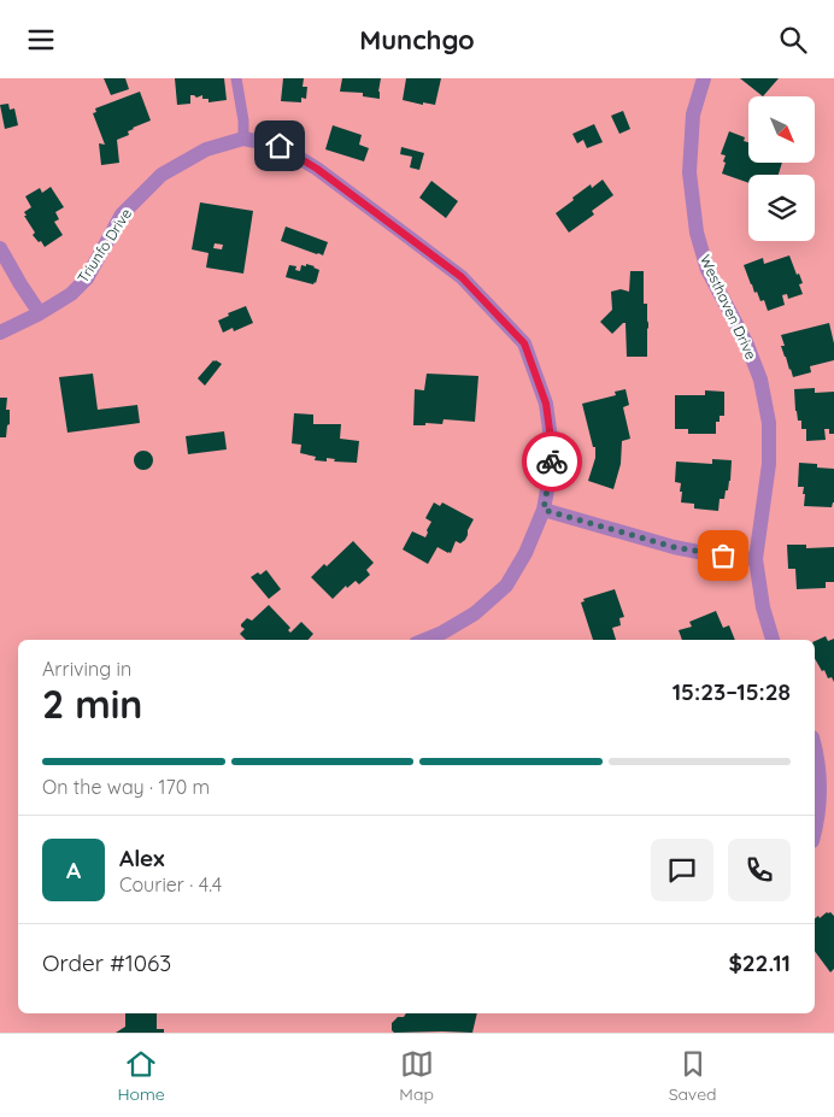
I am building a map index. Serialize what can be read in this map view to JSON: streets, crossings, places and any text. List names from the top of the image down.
{
  "streets": {
    "street": ["Triunfo Drive", "Westhaven Drive"]
  },
  "north": "bottom right",
  "page": {
    "header": "Munchgo",
    "heading": ["2 min", "Arriving in", "15:23–15:28"],
    "panel": [
      "Alex",
      "Courier · 4.4",
      "Order #1063",
      "$22.11"
    ],
    "bar": "On the way · 170 m",
    "round": "A",
    "tabs": ["Home", "Map", "Saved"]
  }
}
